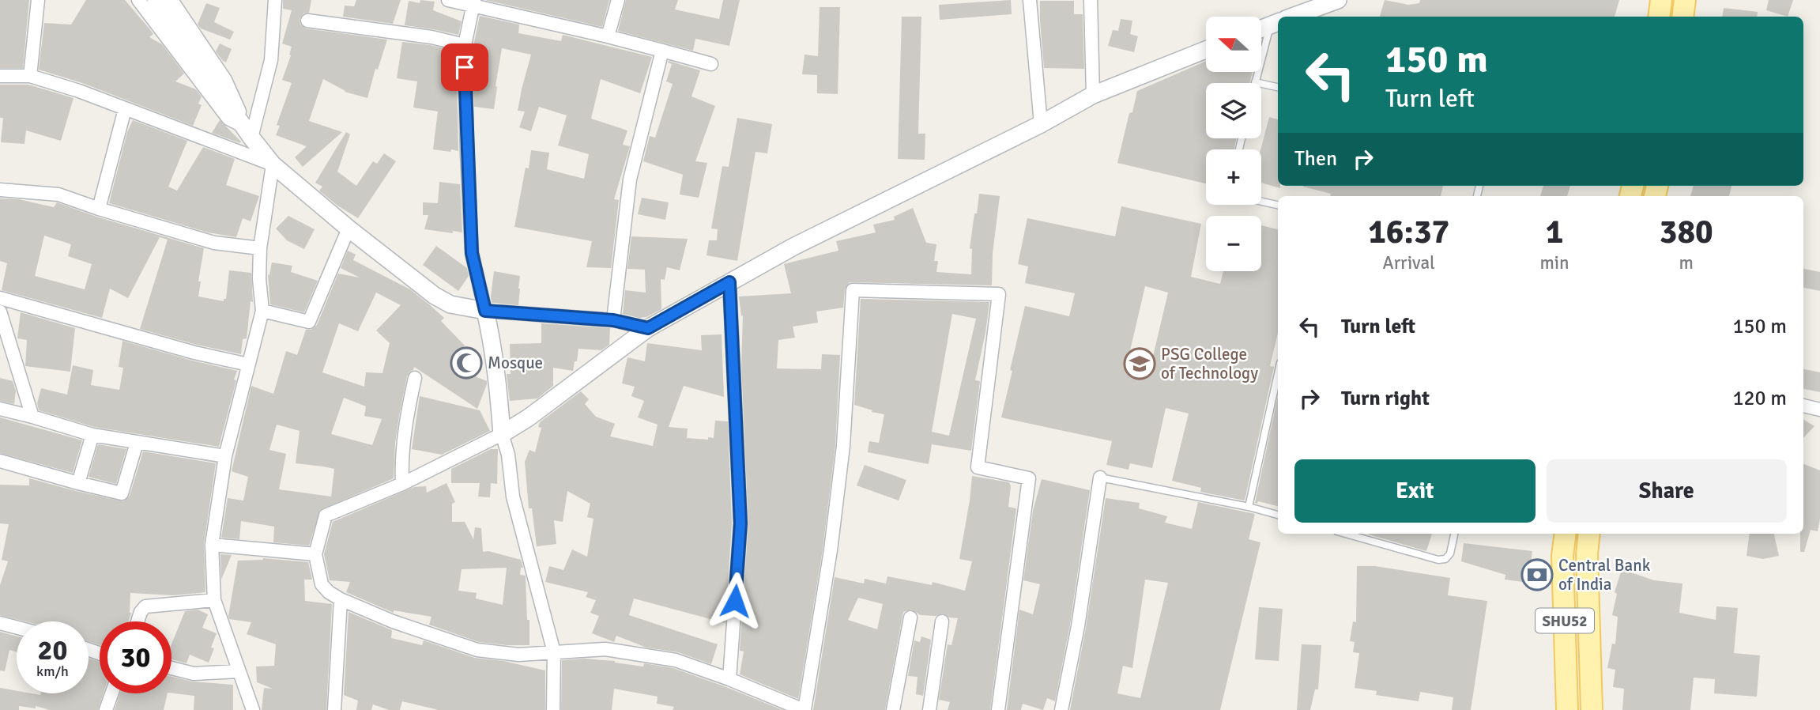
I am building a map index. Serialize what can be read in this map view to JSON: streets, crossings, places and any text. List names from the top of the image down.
{
  "streets": {
    "main road": ["SHU52"]
  },
  "places": {
    "mosque": ["Mosque"],
    "school or university": ["PSG College of Technology"],
    "bank": ["Central Bank of India"]
  },
  "north": "left",
  "page": {
    "map_buttons": ["+", "−"],
    "turn": ["150 m", "Turn left"],
    "then": "Then",
    "eta": [
      "16:37",
      "Arrival",
      "1",
      "min",
      "380",
      "m"
    ],
    "list": [
      {
        "name": "Turn left",
        "value": "150 m"
      },
      {
        "name": "Turn right",
        "value": "120 m"
      }
    ],
    "buttons": ["Exit", "Share"],
    "speed": "20 km/h",
    "limit": "30"
  }
}
